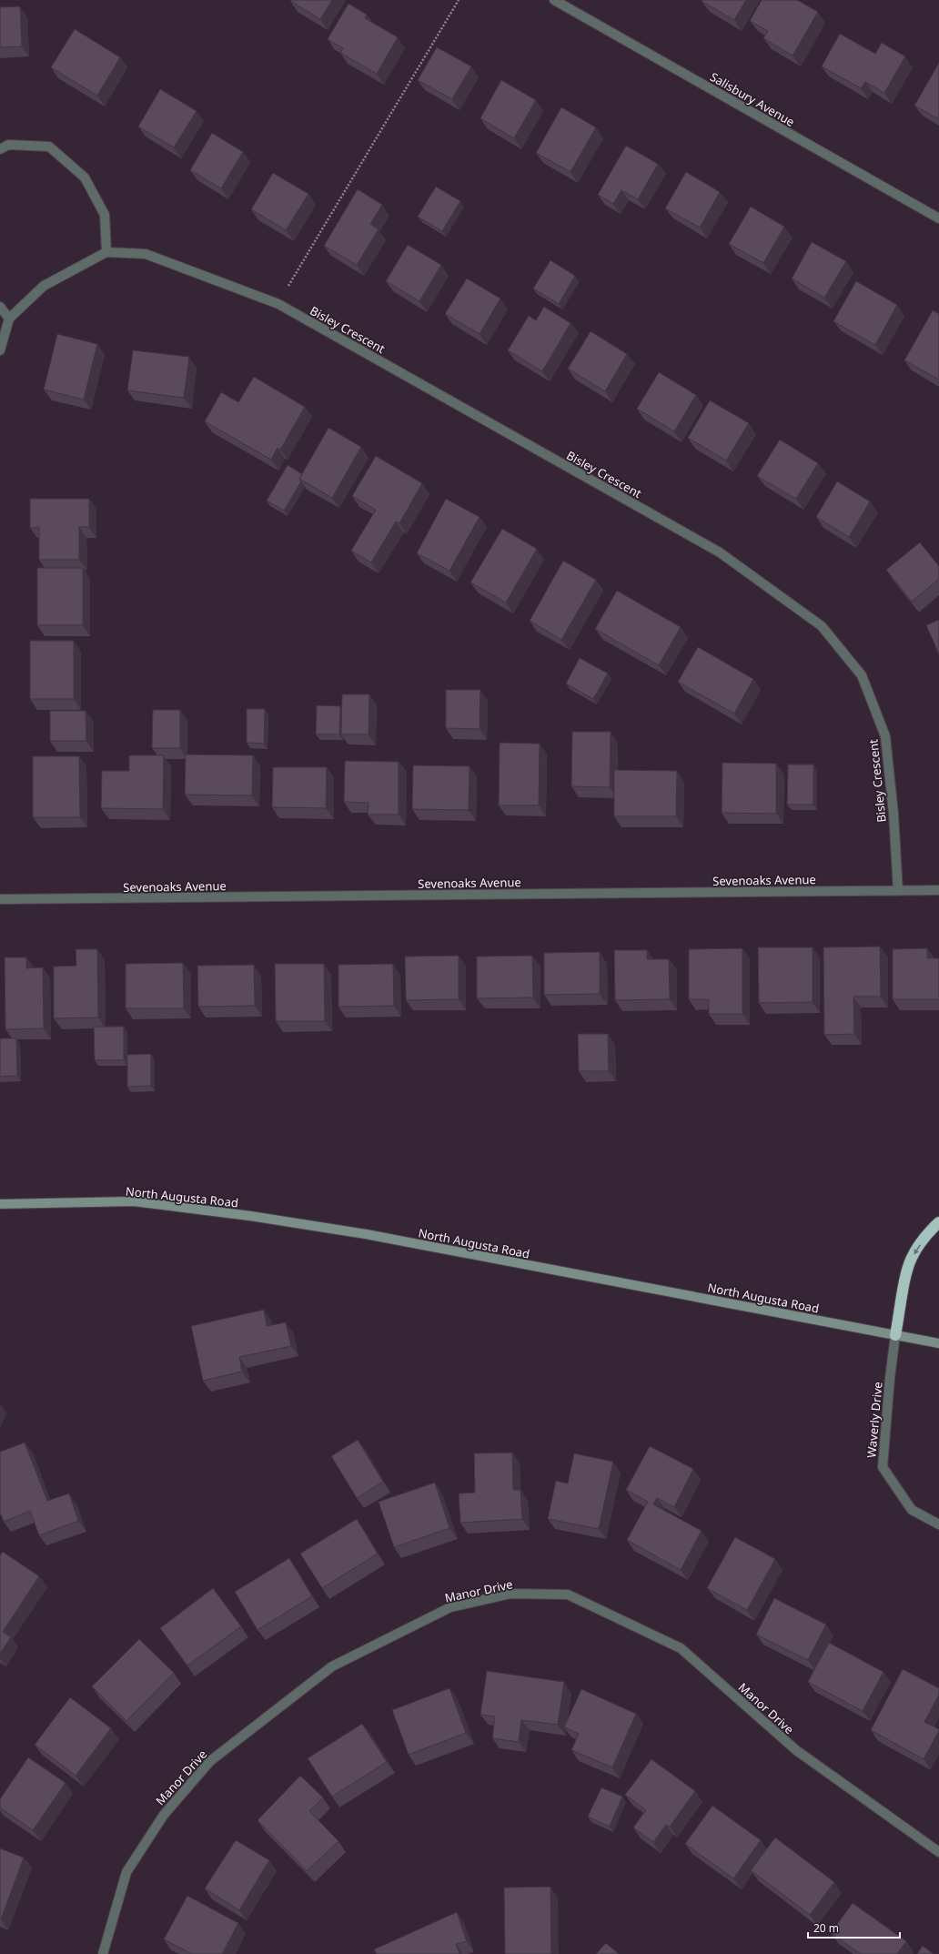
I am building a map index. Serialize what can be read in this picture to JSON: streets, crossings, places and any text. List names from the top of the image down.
{
  "streets": {
    "main road": ["North Augusta Road"],
    "street": [
      "Salisbury Avenue",
      "Bisley Crescent",
      "Sevenoaks Avenue",
      "Waverly Drive",
      "Manor Drive"
    ]
  },
  "crossings": [
    ["Bisley Crescent", "Sevenoaks Avenue"],
    ["North Augusta Road", "Waverly Drive"]
  ],
  "scale_bar": "20 m"
}
